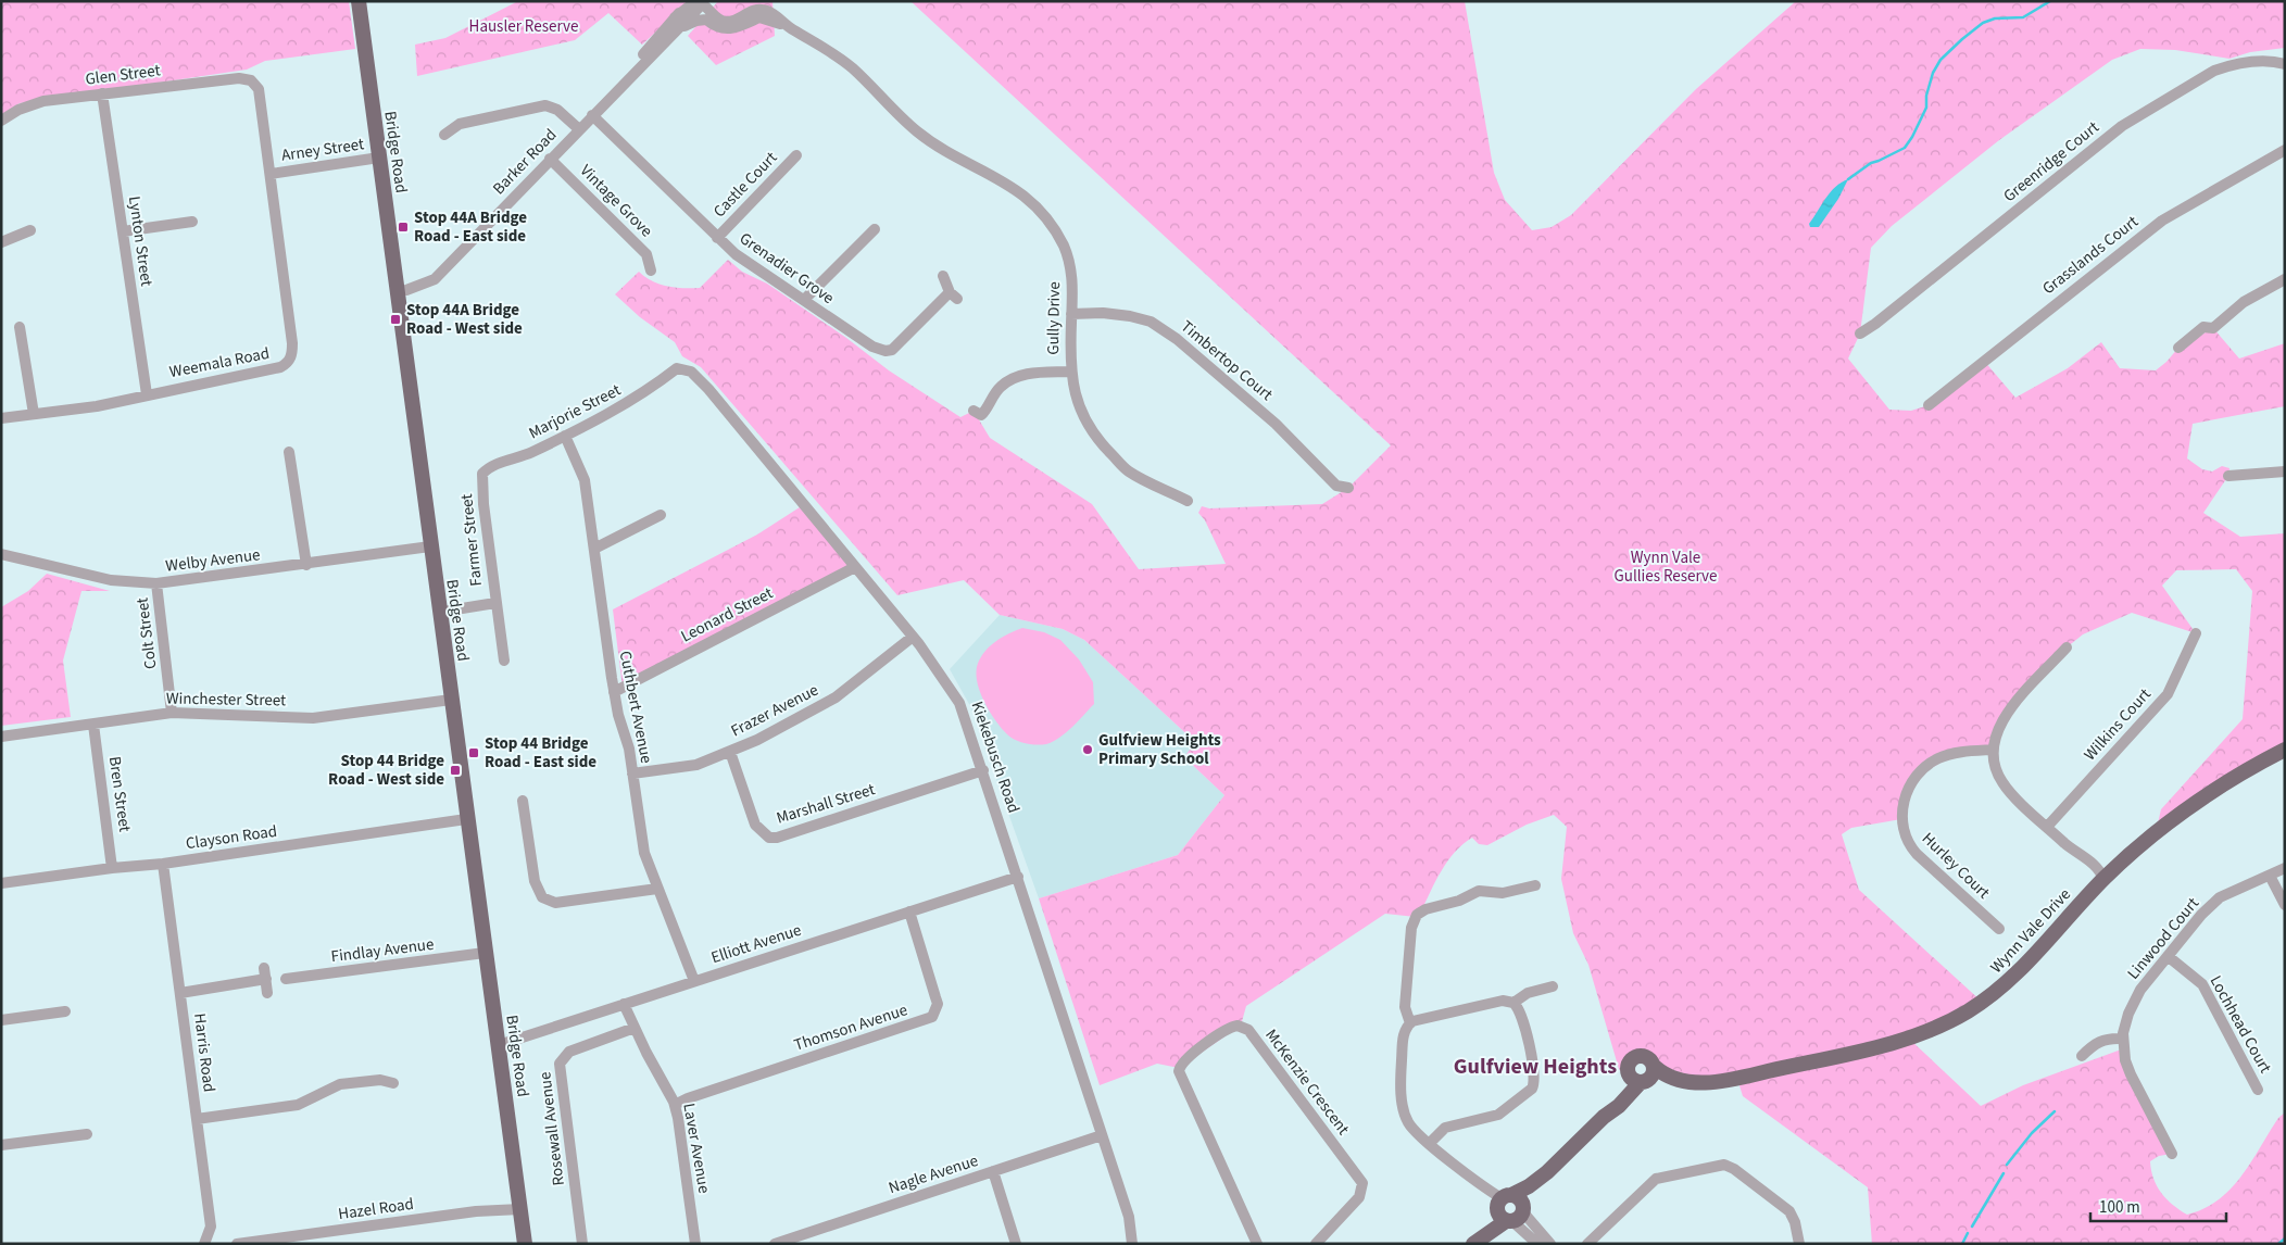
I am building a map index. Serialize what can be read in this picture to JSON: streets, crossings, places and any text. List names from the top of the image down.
{
  "streets": {
    "main road": ["Bridge Road", "Wynn Vale Drive"],
    "street": [
      "Glen Street",
      "Arney Street",
      "Barker Road",
      "Greenridge Court",
      "Castle Court",
      "Vintage Grove",
      "Lynton Street",
      "Grasslands Court",
      "Grenadier Grove",
      "Gully Drive",
      "Timbertop Court",
      "Weemala Road",
      "Marjorie Street",
      "Farmer Street",
      "Welby Avenue",
      "Leonard Street",
      "Colt Street",
      "Winchester Street",
      "Cuthbert Avenue",
      "Frazer Avenue",
      "Wilkins Court",
      "Kiekebusch Road",
      "Bren Street",
      "Marshall Street",
      "Clayson Road",
      "Hurley Court",
      "Linwood Court",
      "Elliott Avenue",
      "Findlay Avenue",
      "Lochhead Court",
      "Thomson Avenue",
      "Harris Road",
      "McKenzie Crescent",
      "Rosewall Avenue",
      "Laver Avenue",
      "Nagle Avenue",
      "Hazel Road"
    ]
  },
  "crossings": [
    ["Glen Street", "Lynton Street"],
    ["Glen Street", "Weemala Road"],
    ["Arney Street", "Bridge Road"],
    ["Arney Street", "Weemala Road"],
    ["Bridge Road", "Barker Road"],
    ["Bridge Road", "Farmer Street"],
    ["Bridge Road", "Welby Avenue"],
    ["Bridge Road", "Winchester Street"],
    ["Bridge Road", "Clayson Road"],
    ["Bridge Road", "Elliott Avenue"],
    ["Bridge Road", "Findlay Avenue"],
    ["Bridge Road", "Hazel Road"],
    ["Barker Road", "Vintage Grove"],
    ["Barker Road", "Grenadier Grove"],
    ["Barker Road", "Gully Drive"],
    ["Castle Court", "Grenadier Grove"],
    ["Lynton Street", "Weemala Road"],
    ["Gully Drive", "Timbertop Court"],
    ["Marjorie Street", "Farmer Street"],
    ["Marjorie Street", "Cuthbert Avenue"],
    ["Marjorie Street", "Kiekebusch Road"],
    ["Welby Avenue", "Colt Street"],
    ["Leonard Street", "Cuthbert Avenue"],
    ["Leonard Street", "Kiekebusch Road"],
    ["Colt Street", "Winchester Street"],
    ["Winchester Street", "Bren Street"],
    ["Cuthbert Avenue", "Frazer Avenue"],
    ["Cuthbert Avenue", "Elliott Avenue"],
    ["Frazer Avenue", "Kiekebusch Road"],
    ["Frazer Avenue", "Marshall Street"],
    ["Kiekebusch Road", "Marshall Street"],
    ["Kiekebusch Road", "Elliott Avenue"],
    ["Kiekebusch Road", "Nagle Avenue"],
    ["Bren Street", "Clayson Road"],
    ["Clayson Road", "Harris Road"],
    ["Linwood Court", "Lochhead Court"],
    ["Elliott Avenue", "Thomson Avenue"],
    ["Elliott Avenue", "Laver Avenue"],
    ["Thomson Avenue", "Laver Avenue"],
    ["Rosewall Avenue", "Laver Avenue"]
  ],
  "districts": ["Gulfview Heights"],
  "parks": ["Hausler Reserve", "Wynn Vale Gullies Reserve"],
  "places": {
    "transit": [
      "Stop 44A Bridge Road - East side",
      "Stop 44A Bridge Road - West side",
      "Stop 44 Bridge Road - East side",
      "Stop 44 Bridge Road - West side"
    ],
    "other": ["Gulfview Heights Primary School"]
  },
  "scale_bar": "100 m"
}
